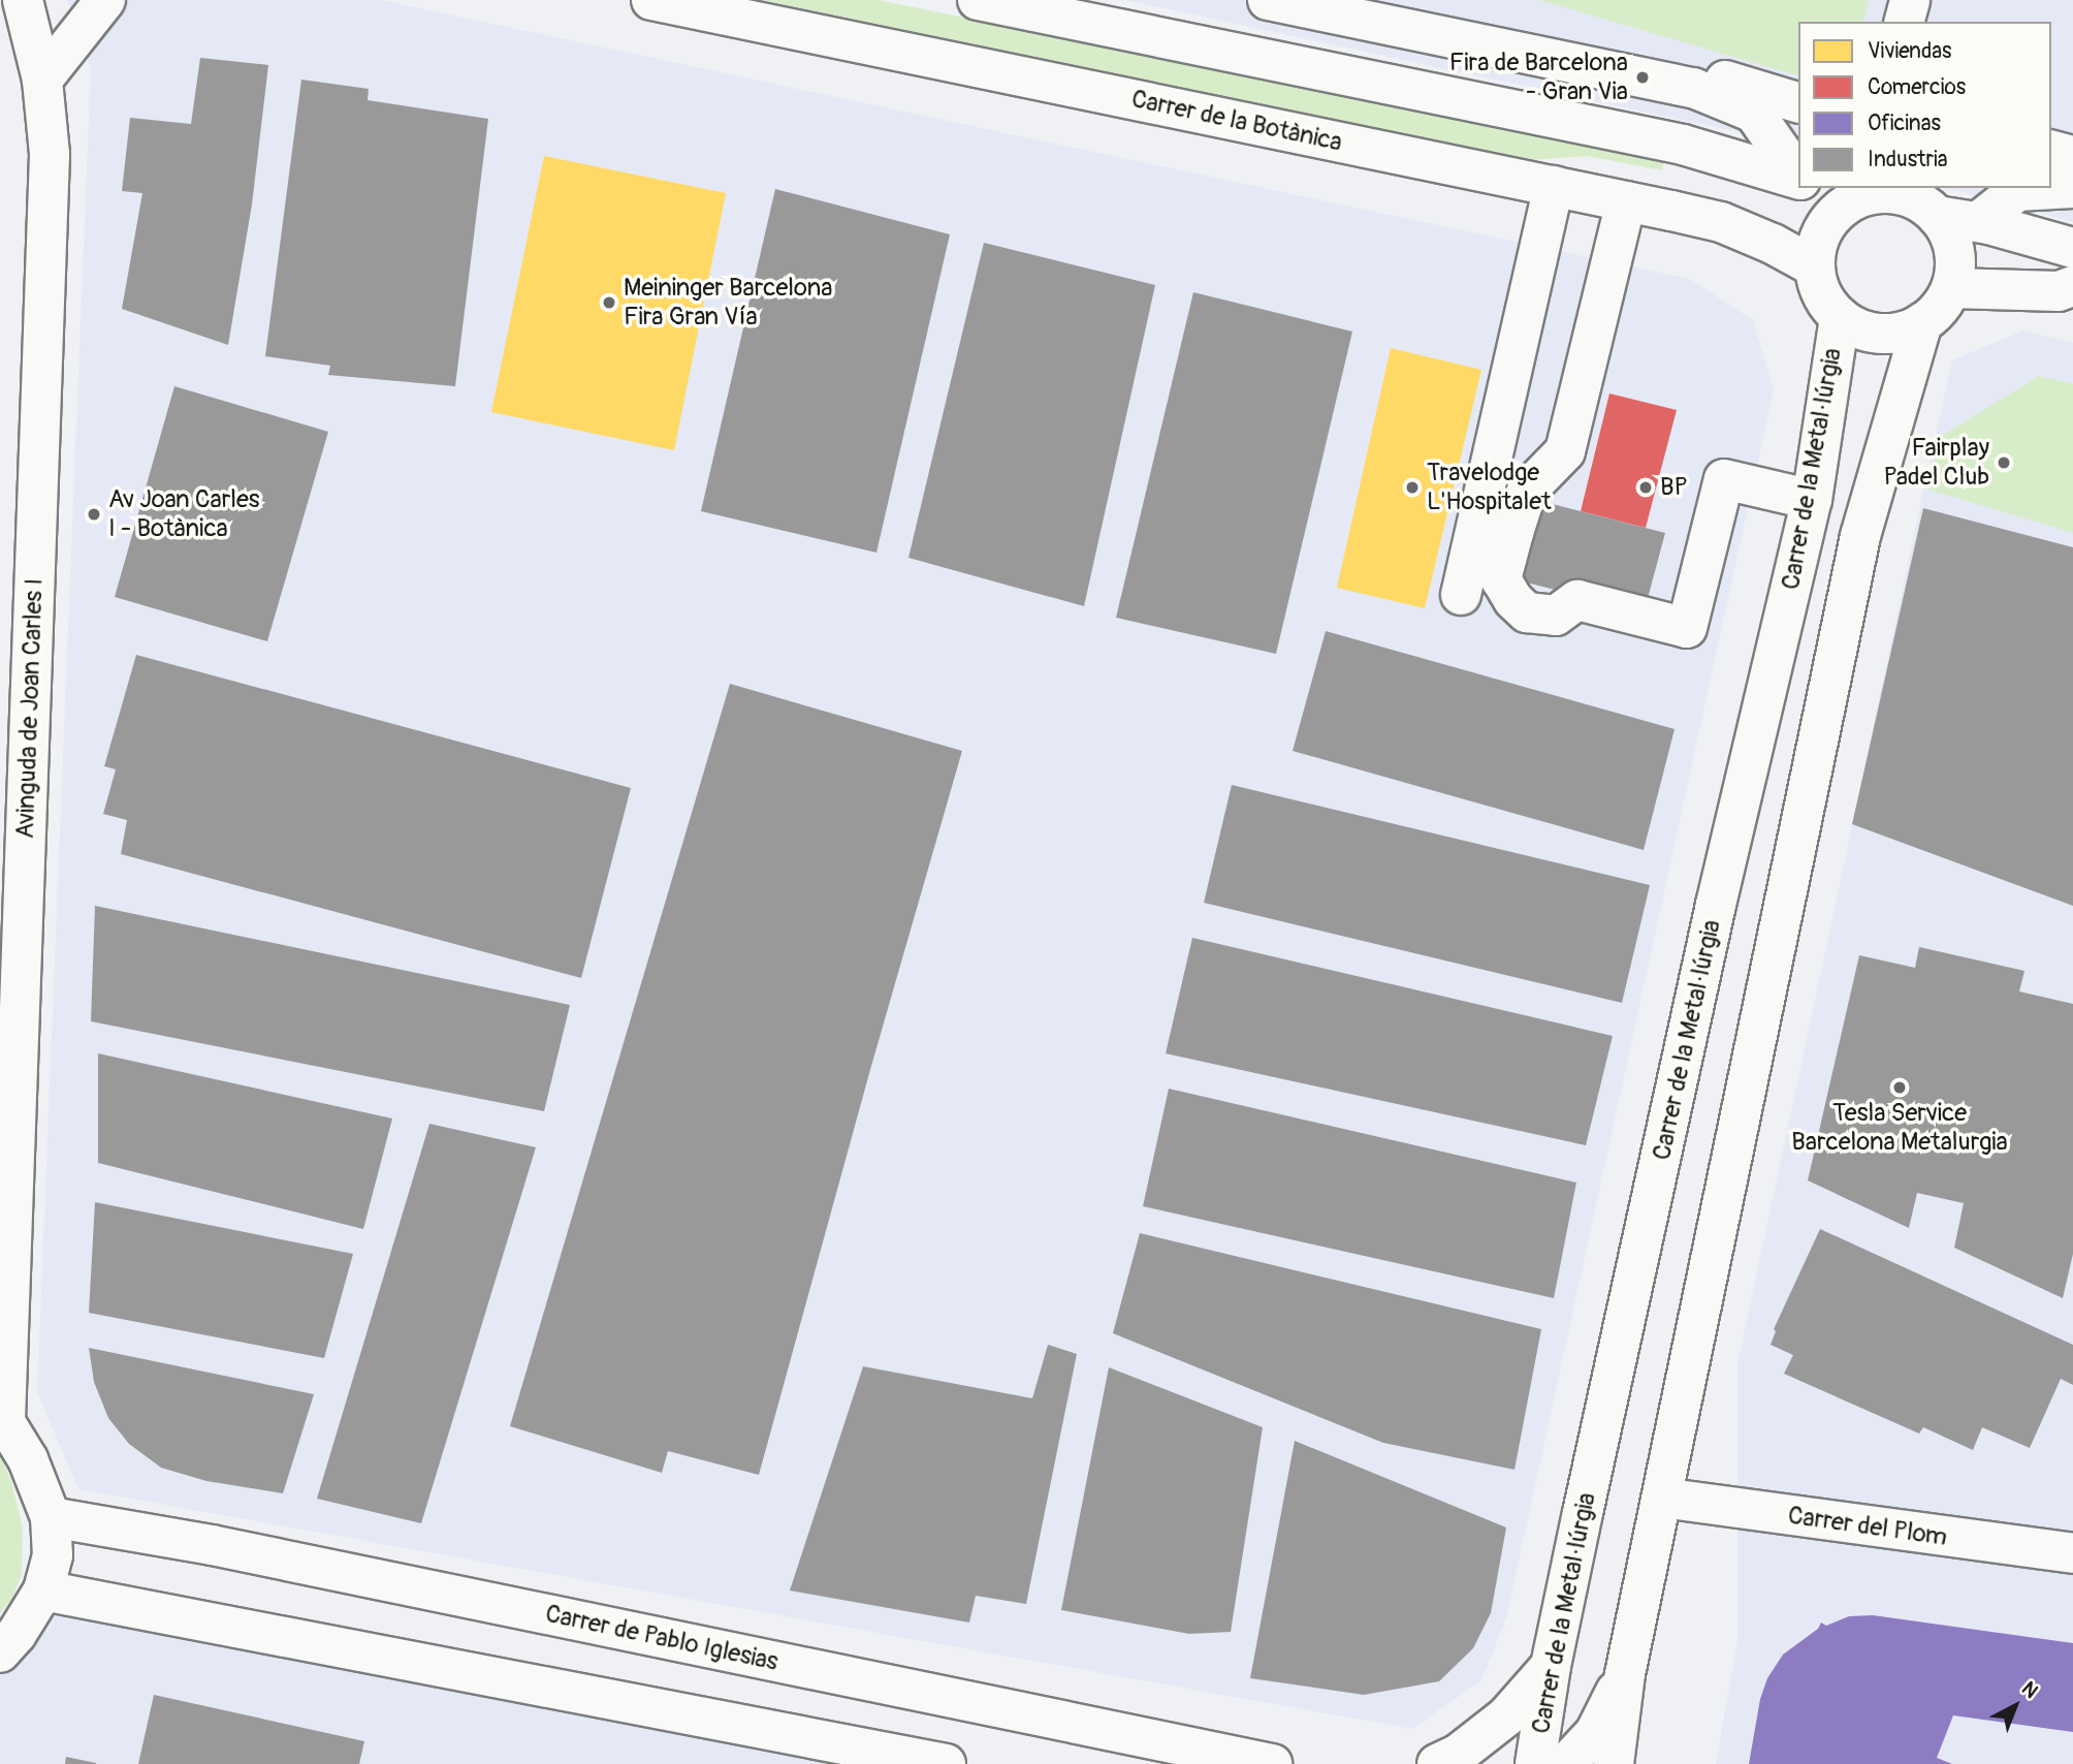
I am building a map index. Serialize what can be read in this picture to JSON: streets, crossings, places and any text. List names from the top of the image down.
{
  "streets": {
    "street": [
      "Carrer de la Botànica",
      "Carrer de la Metal·lúrgia",
      "Avinguda de Joan Carles I",
      "Carrer del Plom",
      "Carrer de Pablo Iglesias"
    ]
  },
  "crossings": [
    ["Carrer de la Botànica", "Carrer de la Metal·lúrgia"]
  ],
  "places": [
    "Fira de Barcelona - Gran Via",
    "Meininger Barcelona Fira Gran Vía",
    "Fairplay Padel Club",
    "Travelodge L'Hospitalet",
    "BP",
    "Av Joan Carles I - Botànica",
    "Tesla Service Barcelona Metalurgia"
  ],
  "legend": [
    "Viviendas",
    "Comercios",
    "Oficinas",
    "Industria"
  ],
  "north": "top right"
}
